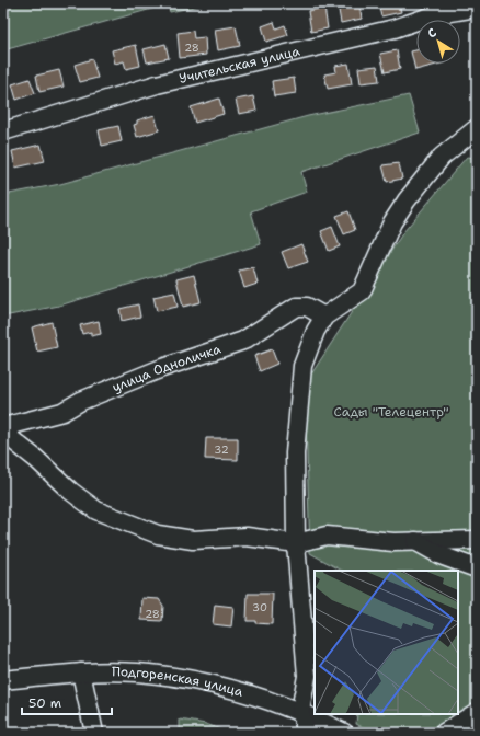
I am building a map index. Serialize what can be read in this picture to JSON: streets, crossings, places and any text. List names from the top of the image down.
{
  "streets": {
    "street": ["Учительская улица", "улица Одноличка", "Подгоренская улица"]
  },
  "parks": ["Сады \"Телецентр\""],
  "house_numbers": [
    "28",
    "32",
    "30",
    "28"
  ],
  "scale_bar": "50 m",
  "north": "top left"
}
